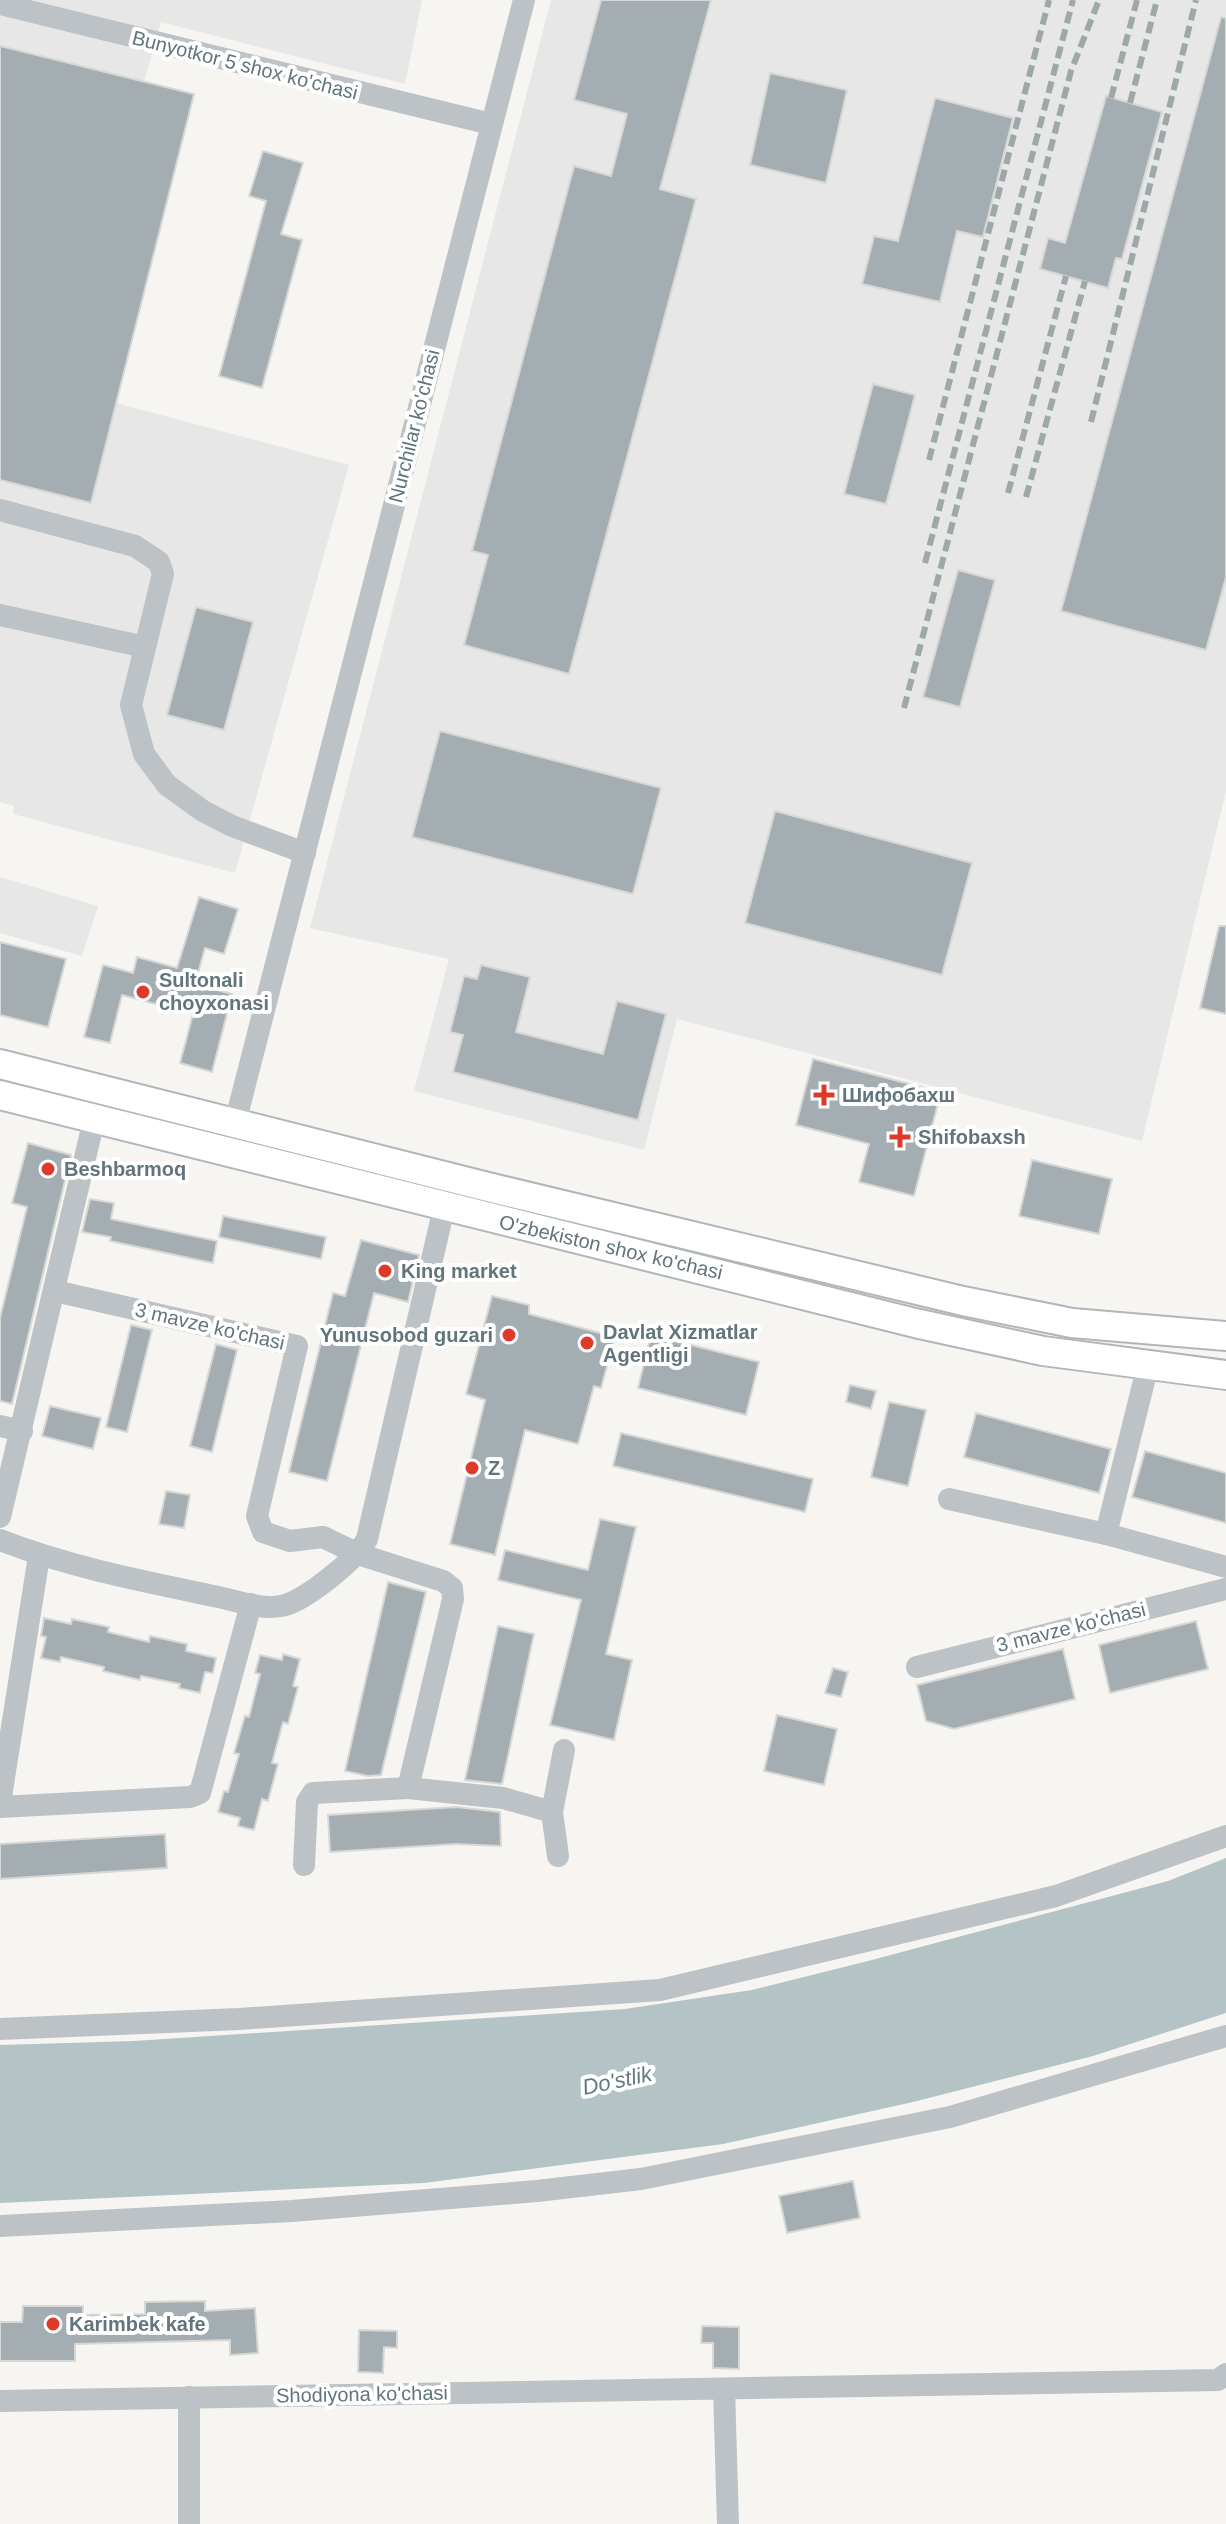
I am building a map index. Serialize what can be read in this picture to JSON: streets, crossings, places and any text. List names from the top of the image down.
{
  "streets": {
    "main road": ["O'zbekiston shox ko'chasi"],
    "street": [
      "Bunyotkor 5 shox ko'chasi",
      "Nurchilar ko'chasi",
      "3 mavze ko'chasi",
      "Shodiyona ko'chasi"
    ]
  },
  "crossings": [
    ["Bunyotkor 5 shox ko'chasi", "Nurchilar ko'chasi"],
    ["Nurchilar ko'chasi", "O'zbekiston shox ko'chasi"]
  ],
  "water": ["Do'stlik"],
  "places": {
    "other": [
      "Sultonali choyxonasi",
      "Beshbarmoq",
      "King market",
      "Yunusobod guzari",
      "Davlat Xizmatlar Agentligi",
      "Z",
      "Karimbek kafe"
    ],
    "health": ["Шифобахш", "Shifobaxsh"]
  }
}
